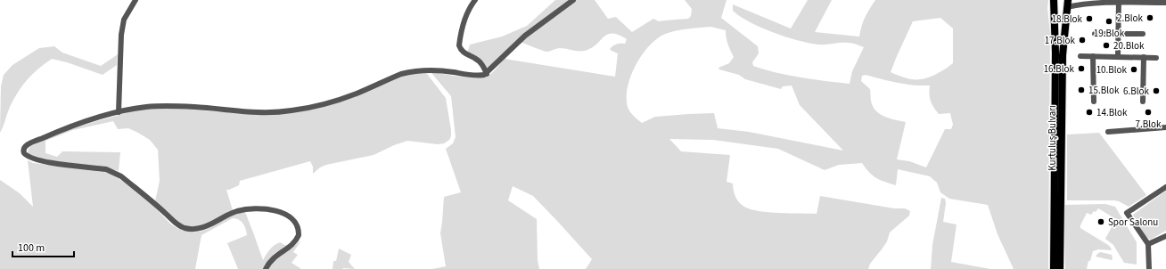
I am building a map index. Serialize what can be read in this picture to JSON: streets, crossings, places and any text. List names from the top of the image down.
{
  "streets": {
    "highway": ["Kurtuluş Bulvarı"]
  },
  "places": [
    "2.Blok",
    "18.Blok",
    "19.Blok",
    "17.Blok",
    "20.Blok",
    "16.Blok",
    "10.Blok",
    "15.Blok",
    "6.Blok",
    "14.Blok",
    "7.Blok",
    "Spor Salonu"
  ],
  "scale_bar": "100 m"
}
